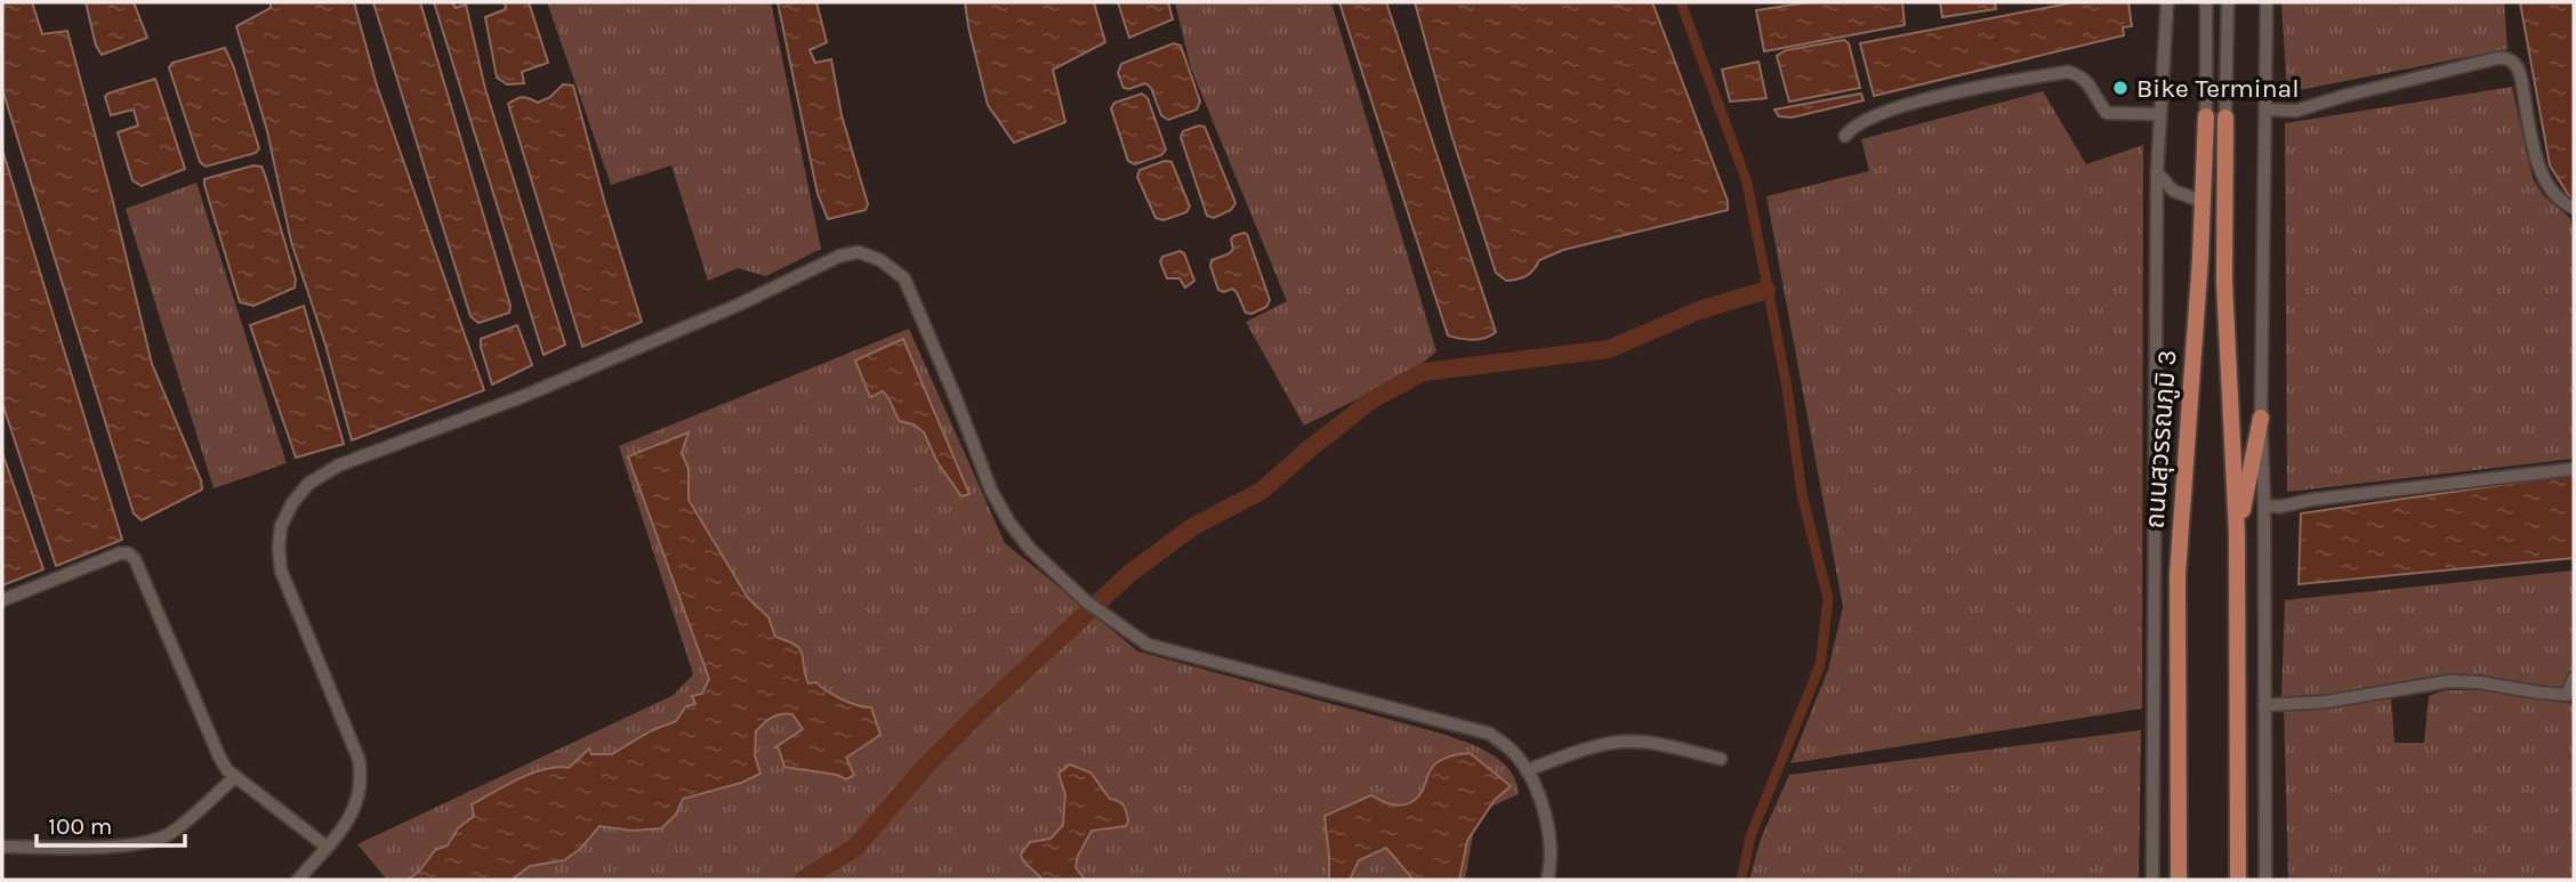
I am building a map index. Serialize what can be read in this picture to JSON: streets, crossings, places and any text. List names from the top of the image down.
{
  "streets": {
    "main road": ["ถนนสุวรรณภูมิ 3"]
  },
  "places": ["Bike Terminal"],
  "scale_bar": "100 m"
}
